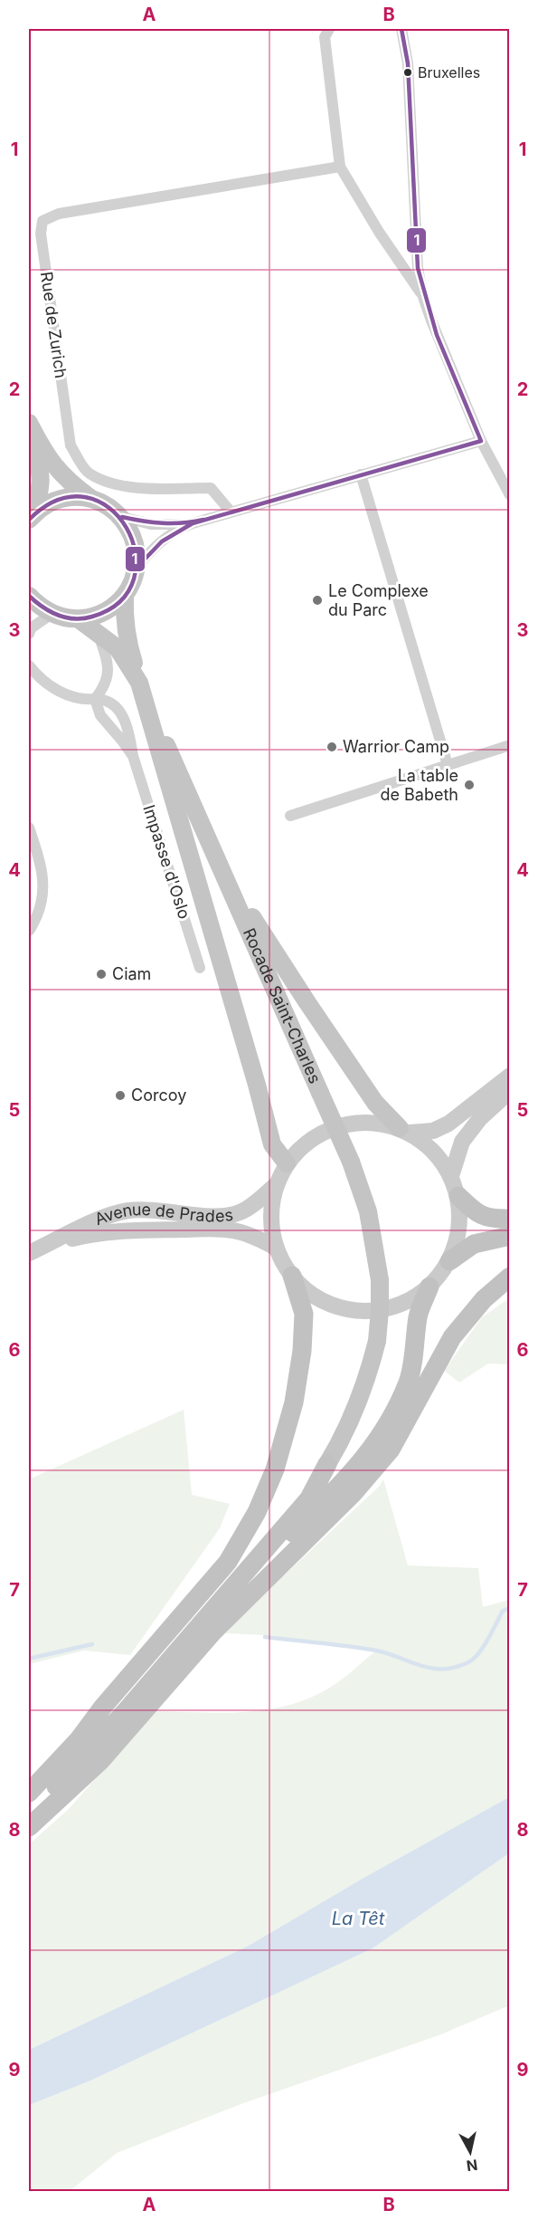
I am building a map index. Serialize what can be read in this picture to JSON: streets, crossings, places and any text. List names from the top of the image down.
{
  "streets": {
    "main road": ["Rocade Saint-Charles", "Avenue de Prades"],
    "street": ["Rue de Zurich", "Impasse d'Oslo"]
  },
  "water": ["La Têt"],
  "places": [
    "Bruxelles",
    "Le Complexe du Parc",
    "Warrior Camp",
    "La table de Babeth",
    "Ciam",
    "Corcoy"
  ],
  "lines": ["transit line 1"],
  "north": "bottom",
  "grid": {
    "columns": ["A", "B"],
    "rows": [
      "1",
      "2",
      "3",
      "4",
      "5",
      "6",
      "7",
      "8",
      "9"
    ]
  }
}
